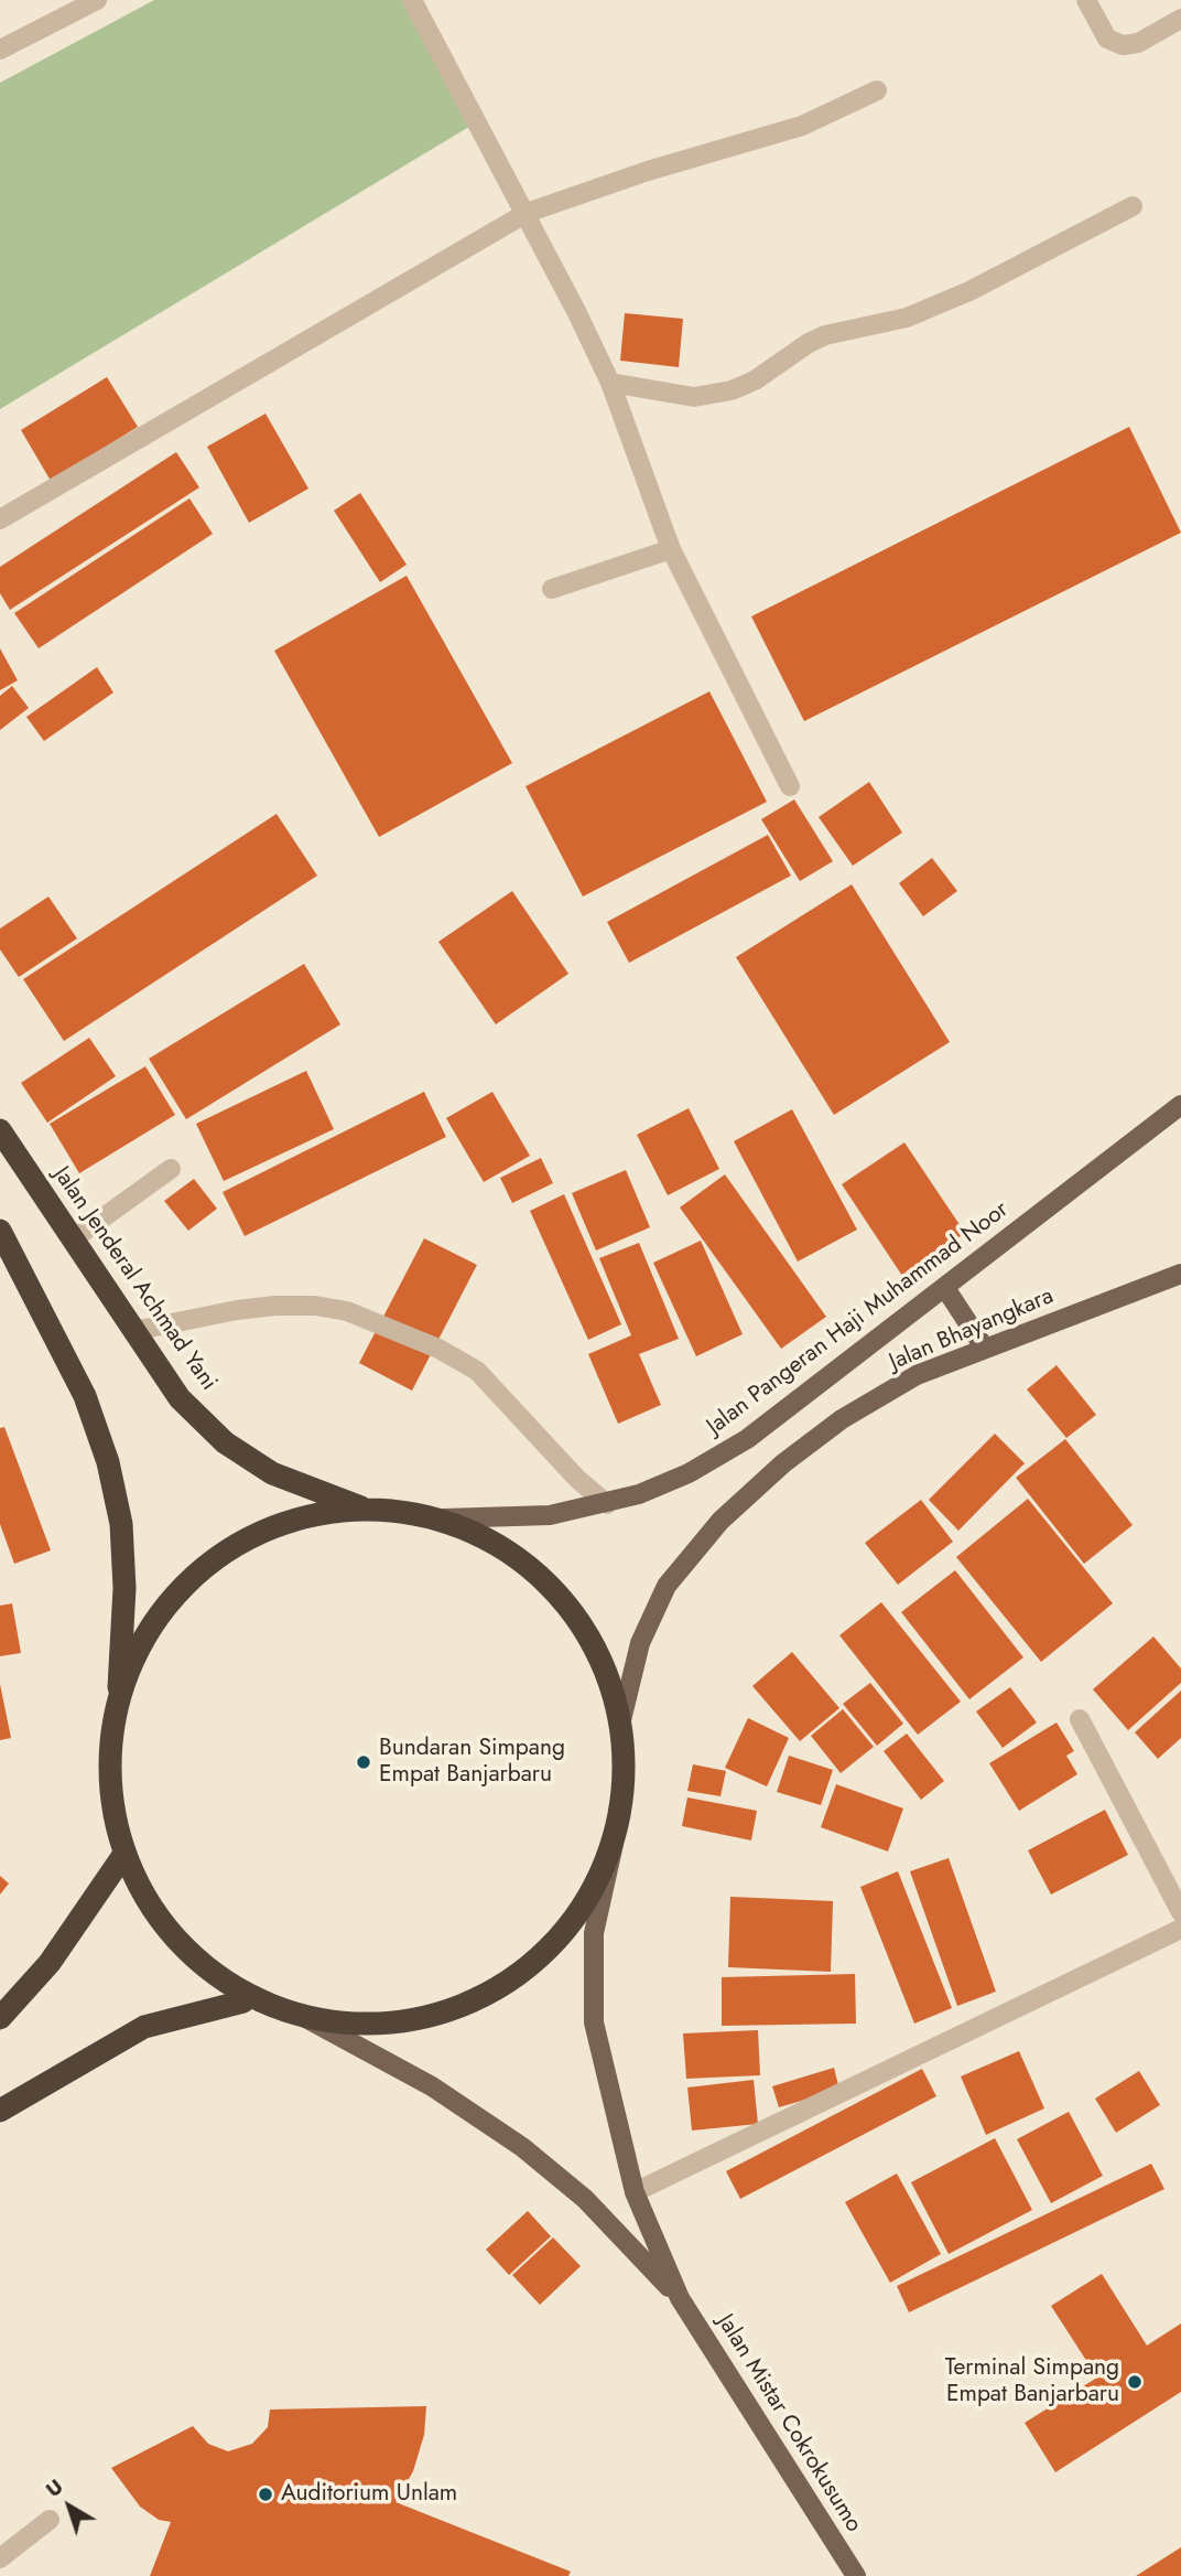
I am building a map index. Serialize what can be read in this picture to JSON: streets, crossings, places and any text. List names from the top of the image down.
{
  "streets": {
    "highway": ["Jalan Jenderal Achmad Yani"],
    "main road": ["Jalan Pangeran Haji Muhammad Noor", "Jalan Bhayangkara", "Jalan Mistar Cokrokusumo"]
  },
  "places": ["Bundaran Simpang Empat Banjarbaru", "Terminal Simpang Empat Banjarbaru", "Auditorium Unlam"],
  "north": "top left"
}
